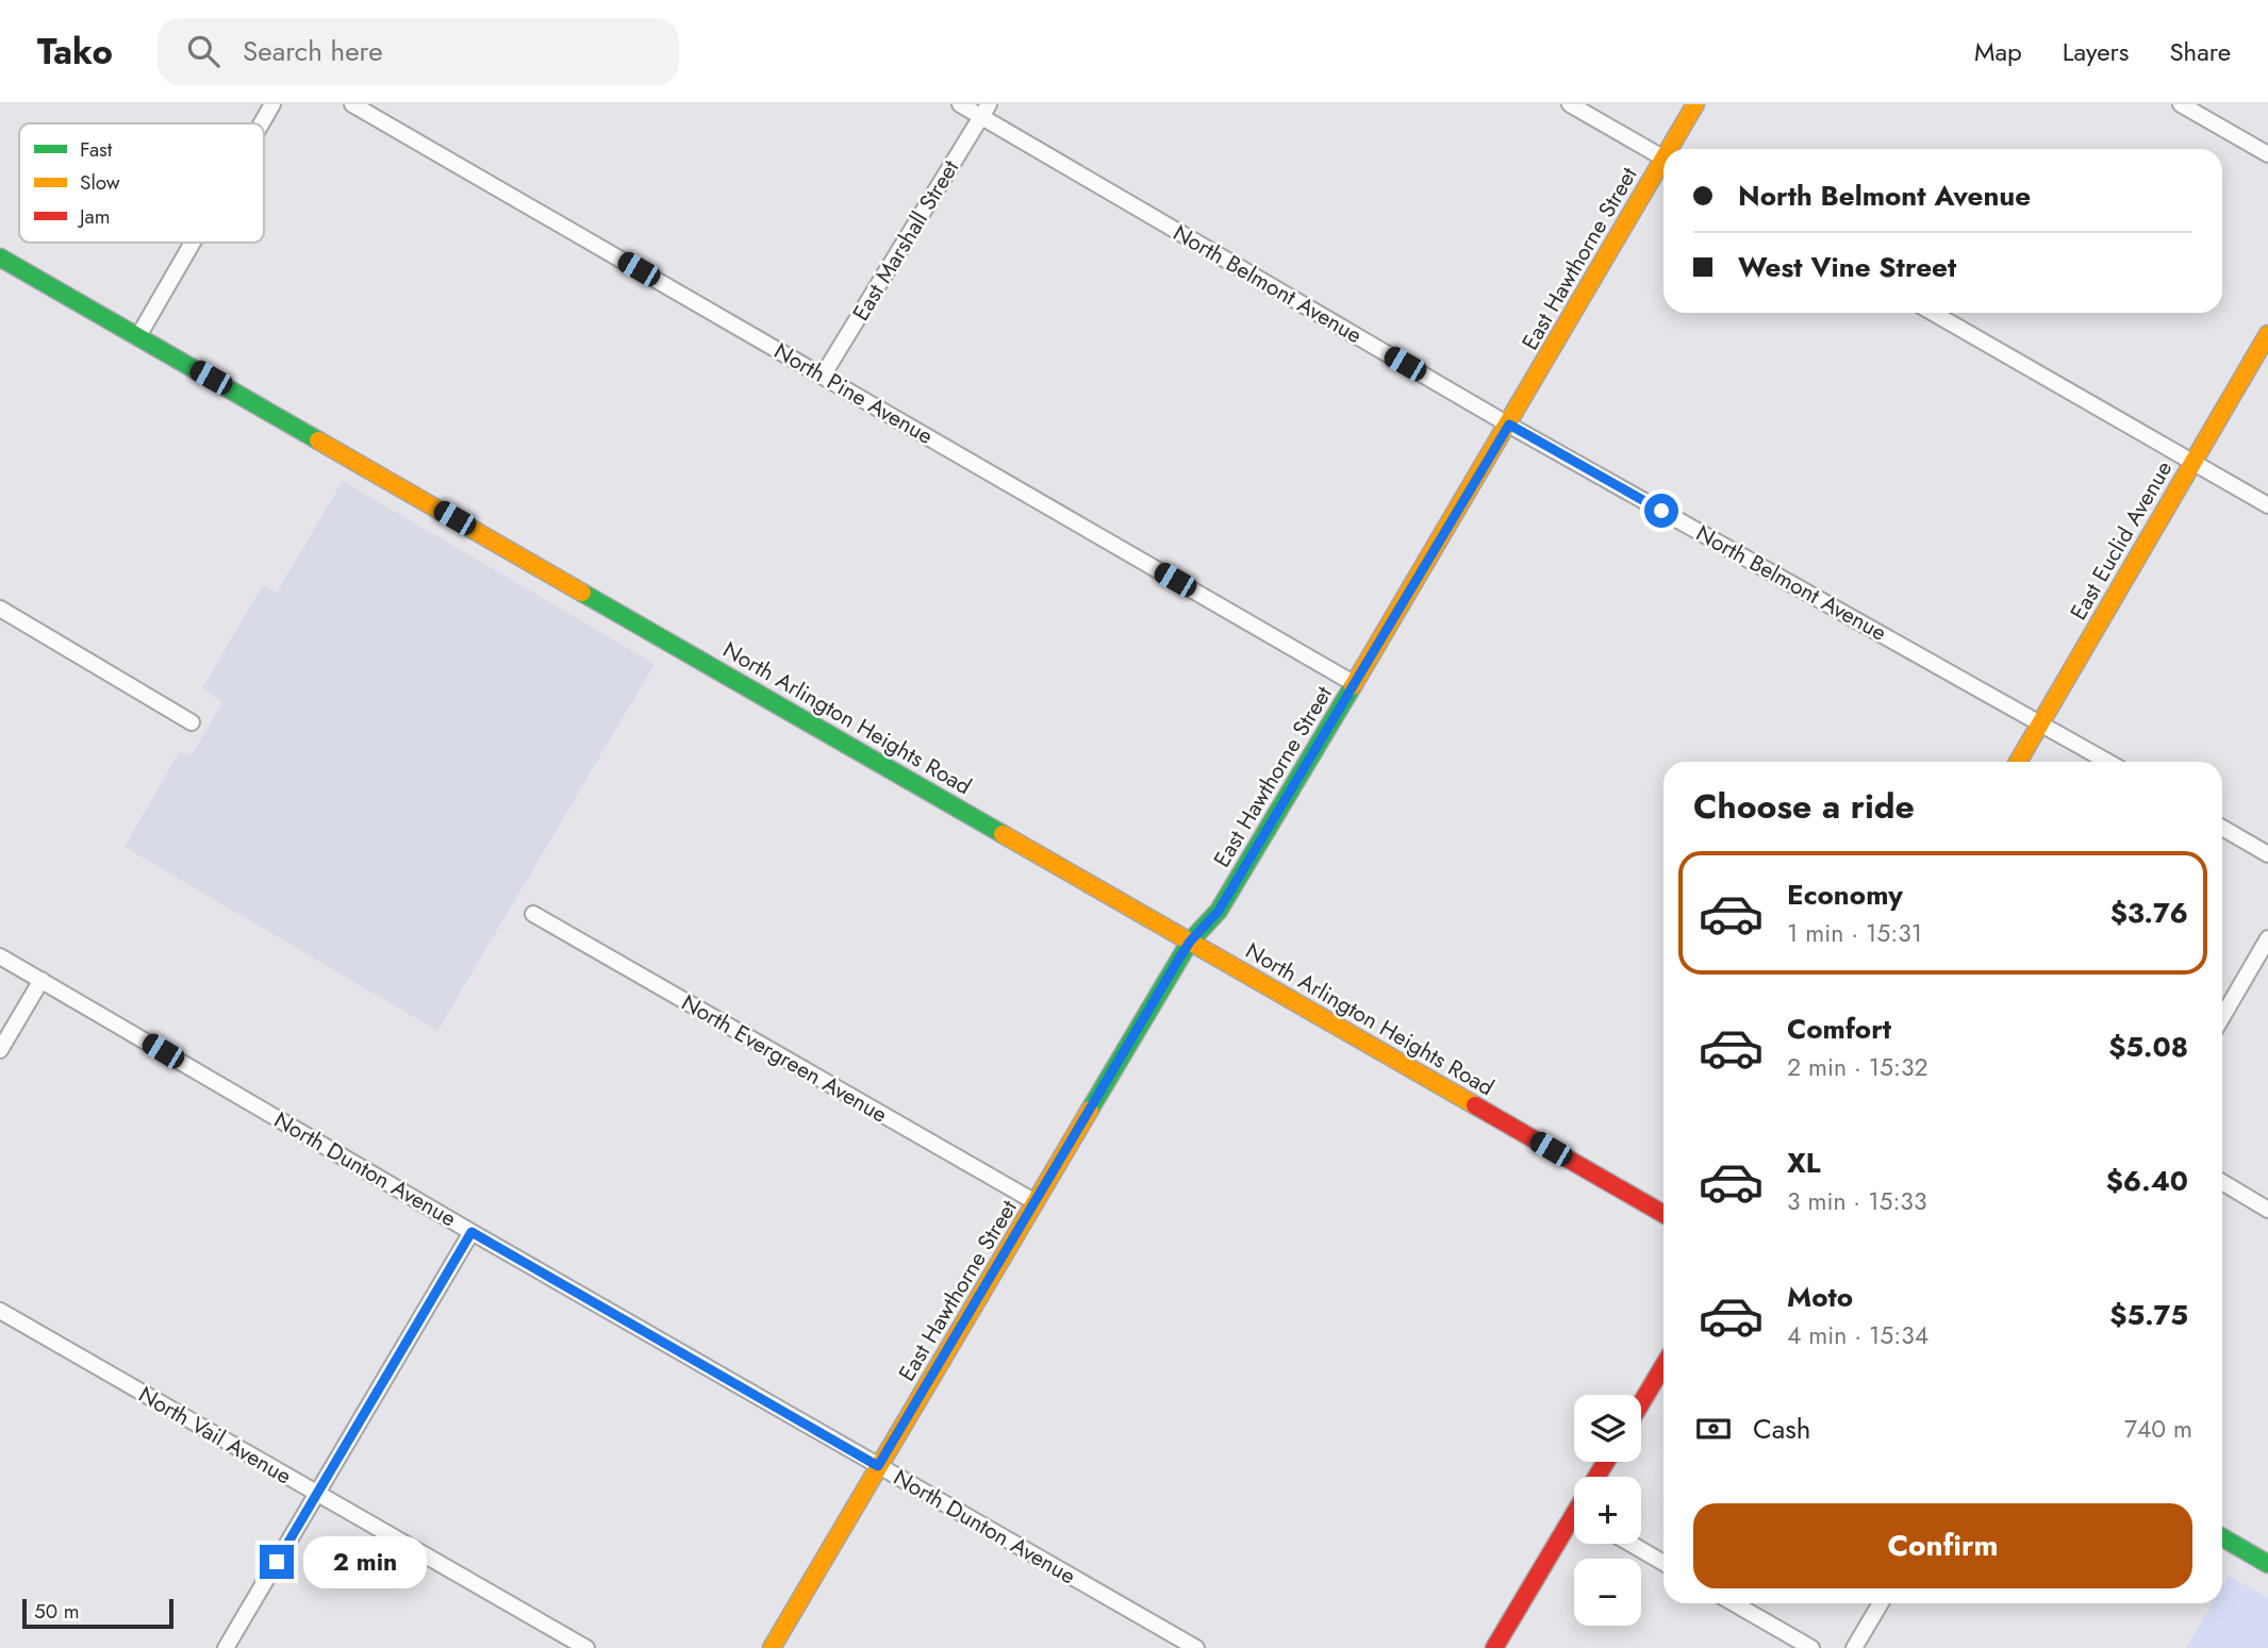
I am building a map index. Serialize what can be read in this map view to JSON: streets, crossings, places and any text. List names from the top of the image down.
{
  "streets": {
    "street": [
      "East Marshall Street",
      "East Hawthorne Street",
      "North Belmont Avenue",
      "North Pine Avenue",
      "East Euclid Avenue",
      "North Arlington Heights Road",
      "North Evergreen Avenue",
      "North Dunton Avenue",
      "North Vail Avenue"
    ]
  },
  "crossings": [
    ["East Marshall Street", "North Belmont Avenue"],
    ["East Marshall Street", "North Pine Avenue"],
    ["East Hawthorne Street", "North Belmont Avenue"],
    ["East Hawthorne Street", "North Pine Avenue"],
    ["East Hawthorne Street", "North Arlington Heights Road"],
    ["East Hawthorne Street", "North Evergreen Avenue"],
    ["East Hawthorne Street", "North Dunton Avenue"],
    ["North Belmont Avenue", "East Euclid Avenue"]
  ],
  "legend": ["Fast", "Slow", "Jam"],
  "scale_bar": "50 m",
  "page": {
    "header": "Tako",
    "search": "Search here",
    "nav": ["Map", "Layers", "Share"],
    "banner": ["North Belmont Avenue", "West Vine Street"],
    "heading": "Choose a ride",
    "list": [
      {
        "name": "Economy",
        "note": "1 min · 15:31",
        "value": "$3.76"
      },
      {
        "name": "Comfort",
        "note": "2 min · 15:32",
        "value": "$5.08"
      },
      {
        "name": "XL",
        "note": "3 min · 15:33",
        "value": "$6.40"
      },
      {
        "name": "Moto",
        "note": "4 min · 15:34",
        "value": "$5.75"
      }
    ],
    "pay": ["Cash", "740 m"],
    "map_buttons": ["+", "−"],
    "buttons": "Confirm",
    "bubble": "2 min",
    "scale": "50 m"
  }
}
